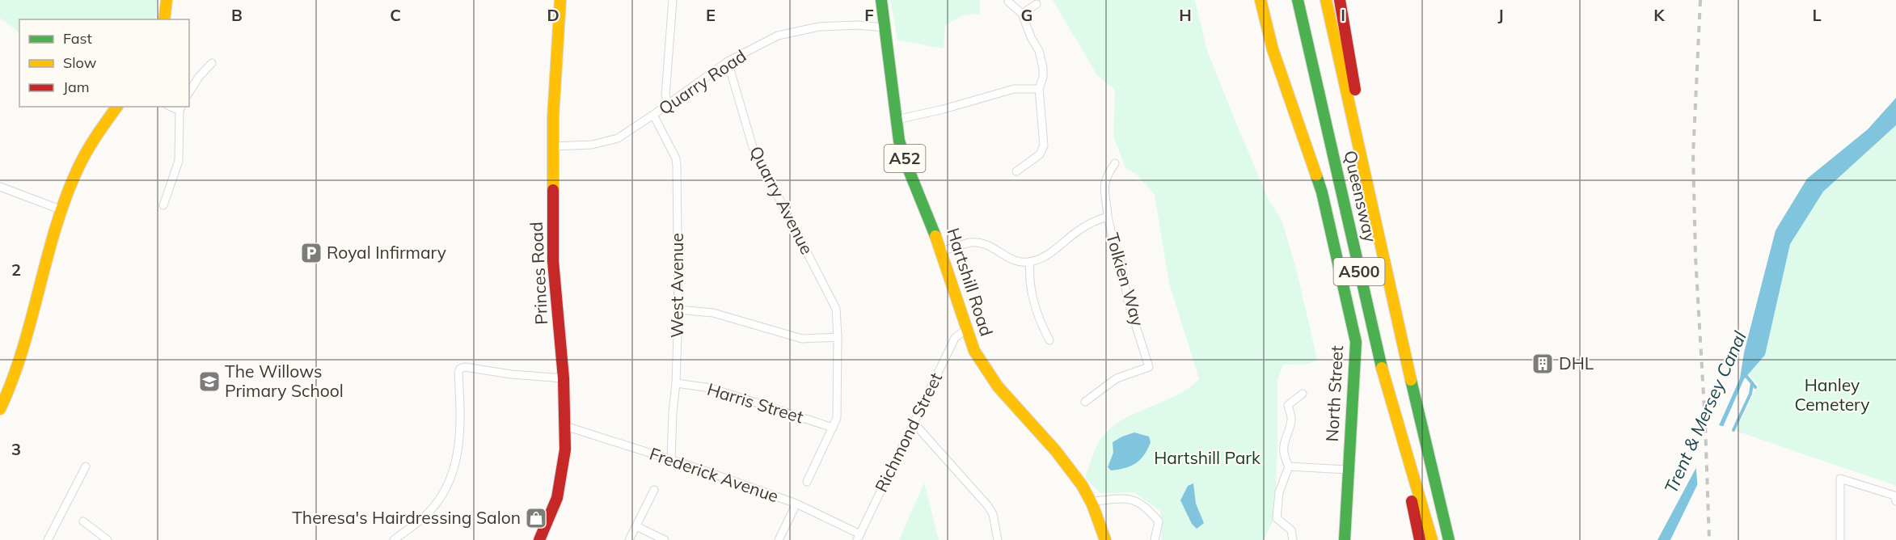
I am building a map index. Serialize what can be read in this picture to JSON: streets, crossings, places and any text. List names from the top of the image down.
{
  "streets": {
    "main road": [
      "A52",
      "Queensway",
      "A500",
      "Princes Road",
      "Hartshill Road",
      "North Street"
    ],
    "street": [
      "Quarry Road",
      "Quarry Avenue",
      "Tolkien Way",
      "West Avenue",
      "Harris Street",
      "Richmond Street",
      "Frederick Avenue"
    ]
  },
  "crossings": [
    ["Quarry Road", "Quarry Avenue"],
    ["Quarry Road", "Princes Road"],
    ["Quarry Road", "Hartshill Road"],
    ["Quarry Road", "West Avenue"],
    ["Quarry Avenue", "Harris Street"],
    ["Princes Road", "Frederick Avenue"],
    ["Hartshill Road", "Richmond Street"],
    ["West Avenue", "Harris Street"],
    ["West Avenue", "Frederick Avenue"],
    ["Richmond Street", "Frederick Avenue"]
  ],
  "water": ["Trent & Mersey Canal"],
  "parks": ["Hanley Cemetery", "Hartshill Park"],
  "places": {
    "parking": ["Royal Infirmary"],
    "building": ["DHL"],
    "school or university": ["The Willows Primary School"],
    "shop": ["Theresa's Hairdressing Salon"]
  },
  "legend": ["Fast", "Slow", "Jam"],
  "grid": {
    "columns": [
      "B",
      "C",
      "D",
      "E",
      "F",
      "G",
      "H",
      "I",
      "J",
      "K",
      "L"
    ],
    "rows": ["2", "3"]
  }
}
